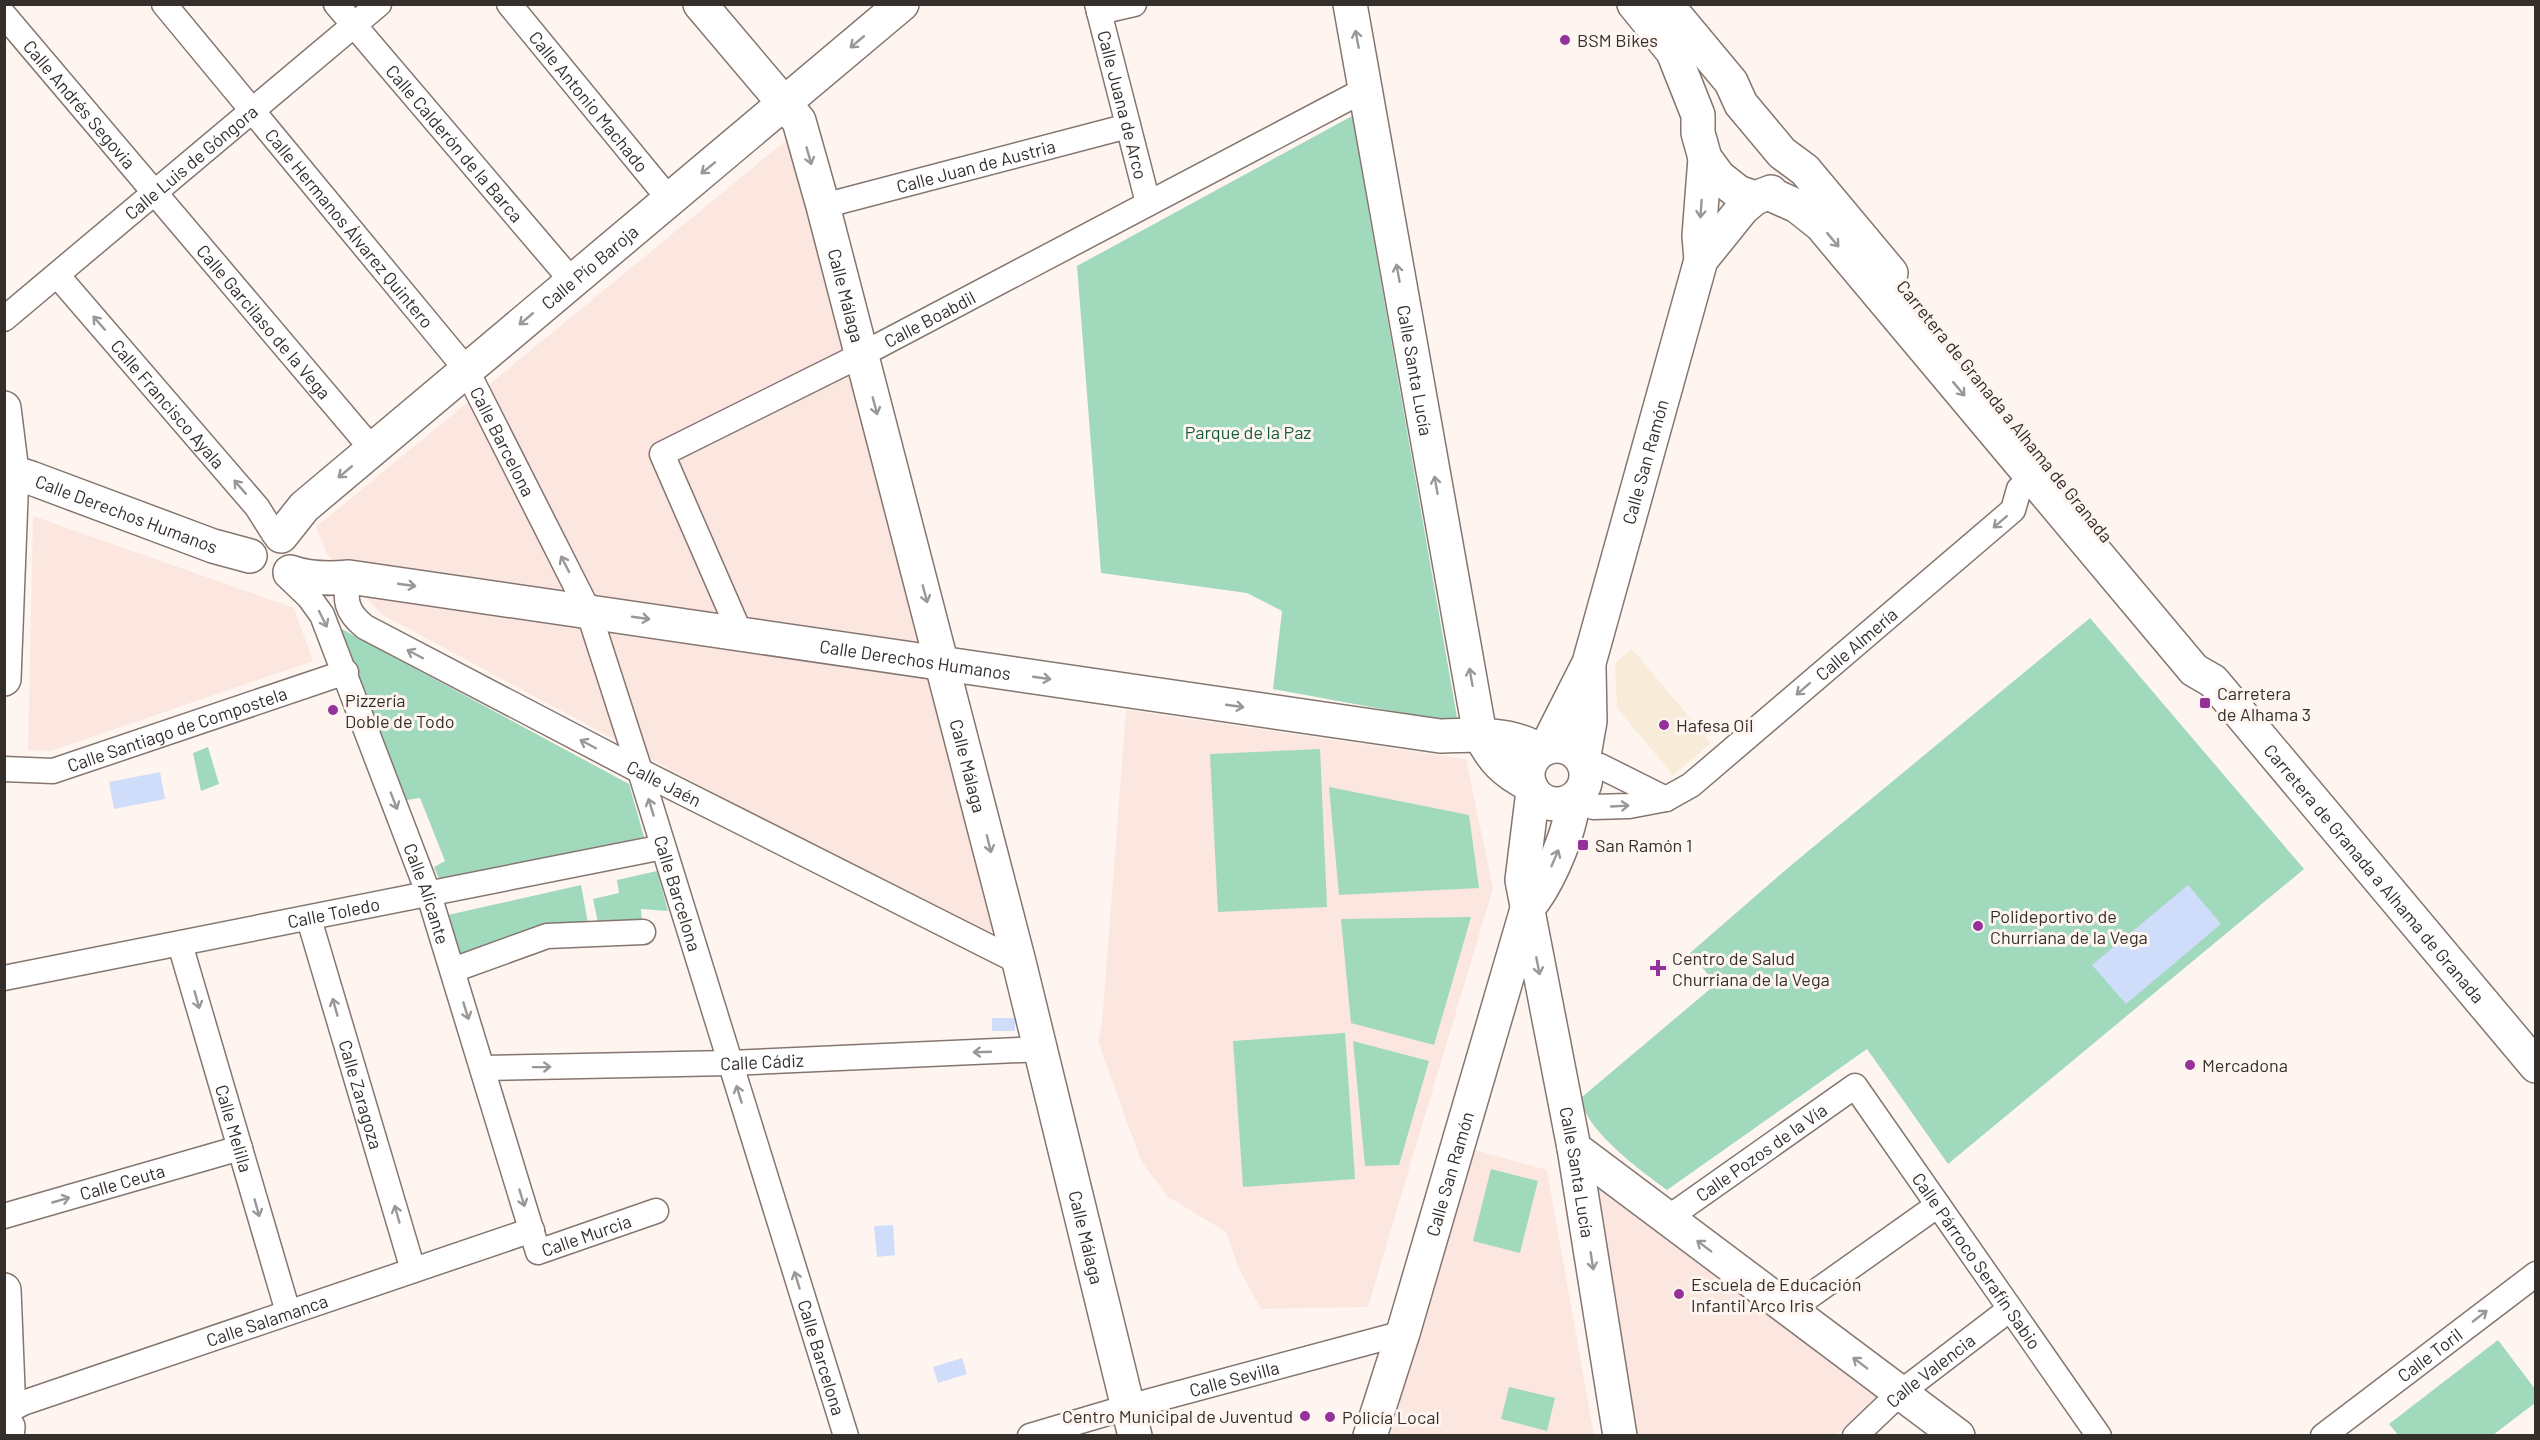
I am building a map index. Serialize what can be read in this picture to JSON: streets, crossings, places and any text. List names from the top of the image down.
{
  "streets": {
    "street": [
      "Calle Antonio Machado",
      "Calle Andrés Segovia",
      "Calle Juana de Arco",
      "Calle Calderón de la Barca",
      "Calle Luis de Góngora",
      "Calle Juan de Austria",
      "Calle Hermanos Álvarez Quintero",
      "Calle Pío Baroja",
      "Calle Málaga",
      "Calle Boabdil",
      "Calle Garcilaso de la Vega",
      "Calle Santa Lucía",
      "Calle Francisco Ayala",
      "Carretera de Granada a Alhama de Granada",
      "Calle Barcelona",
      "Calle San Ramón",
      "Calle Derechos Humanos",
      "Calle Almería",
      "Calle Santiago de Compostela",
      "Calle Jaén",
      "Calle Alicante",
      "Calle Toledo",
      "Calle Cádiz",
      "Calle Zaragoza",
      "Calle Melilla",
      "Calle Pozos de la Vía",
      "Calle Ceuta",
      "Calle Murcia",
      "Calle Párroco Serafín Sabio",
      "Calle Salamanca",
      "Calle Toril",
      "Calle Valencia",
      "Calle Sevilla"
    ]
  },
  "crossings": [
    ["Calle Antonio Machado", "Calle Pío Baroja"],
    ["Calle Andrés Segovia", "Calle Luis de Góngora"],
    ["Calle Andrés Segovia", "Calle Garcilaso de la Vega"],
    ["Calle Juana de Arco", "Calle Juan de Austria"],
    ["Calle Juana de Arco", "Calle Boabdil"],
    ["Calle Calderón de la Barca", "Calle Luis de Góngora"],
    ["Calle Calderón de la Barca", "Calle Pío Baroja"],
    ["Calle Luis de Góngora", "Calle Hermanos Álvarez Quintero"],
    ["Calle Luis de Góngora", "Calle Garcilaso de la Vega"],
    ["Calle Luis de Góngora", "Calle Francisco Ayala"],
    ["Calle Juan de Austria", "Calle Málaga"],
    ["Calle Hermanos Álvarez Quintero", "Calle Pío Baroja"],
    ["Calle Hermanos Álvarez Quintero", "Calle Barcelona"],
    ["Calle Pío Baroja", "Calle Málaga"],
    ["Calle Pío Baroja", "Calle Garcilaso de la Vega"],
    ["Calle Pío Baroja", "Calle Francisco Ayala"],
    ["Calle Pío Baroja", "Calle Barcelona"],
    ["Calle Pío Baroja", "Calle Derechos Humanos"],
    ["Calle Pío Baroja", "Calle Alicante"],
    ["Calle Málaga", "Calle Boabdil"],
    ["Calle Málaga", "Calle Derechos Humanos"],
    ["Calle Málaga", "Calle Jaén"],
    ["Calle Málaga", "Calle Cádiz"],
    ["Calle Málaga", "Calle Sevilla"],
    ["Calle Boabdil", "Calle Santa Lucía"],
    ["Calle Boabdil", "Calle Derechos Humanos"],
    ["Calle Santa Lucía", "Calle San Ramón"],
    ["Calle Santa Lucía", "Calle Derechos Humanos"],
    ["Calle Francisco Ayala", "Calle Derechos Humanos"],
    ["Calle Francisco Ayala", "Calle Alicante"],
    ["Carretera de Granada a Alhama de Granada", "Calle San Ramón"],
    ["Carretera de Granada a Alhama de Granada", "Calle Almería"],
    ["Calle Barcelona", "Calle Derechos Humanos"],
    ["Calle Barcelona", "Calle Jaén"],
    ["Calle Barcelona", "Calle Toledo"],
    ["Calle Barcelona", "Calle Cádiz"],
    ["Calle San Ramón", "Calle Derechos Humanos"],
    ["Calle San Ramón", "Calle Almería"],
    ["Calle San Ramón", "Calle Sevilla"],
    ["Calle Derechos Humanos", "Calle Almería"],
    ["Calle Derechos Humanos", "Calle Jaén"],
    ["Calle Derechos Humanos", "Calle Alicante"],
    ["Calle Santiago de Compostela", "Calle Alicante"],
    ["Calle Alicante", "Calle Toledo"],
    ["Calle Alicante", "Calle Cádiz"],
    ["Calle Alicante", "Calle Murcia"],
    ["Calle Alicante", "Calle Salamanca"],
    ["Calle Toledo", "Calle Zaragoza"],
    ["Calle Toledo", "Calle Melilla"],
    ["Calle Zaragoza", "Calle Salamanca"],
    ["Calle Melilla", "Calle Ceuta"],
    ["Calle Melilla", "Calle Salamanca"],
    ["Calle Pozos de la Vía", "Calle Párroco Serafín Sabio"],
    ["Calle Murcia", "Calle Salamanca"],
    ["Calle Párroco Serafín Sabio", "Calle Valencia"]
  ],
  "one_way": [
    "Calle Pío Baroja",
    "Calle Málaga",
    "Calle Francisco Ayala",
    "Calle Barcelona",
    "Calle Derechos Humanos",
    "Calle Jaén",
    "Calle Alicante",
    "Calle Zaragoza",
    "Calle Melilla",
    "Calle Ceuta",
    "Calle Toril"
  ],
  "parks": ["Parque de la Paz"],
  "places": {
    "other": [
      "BSM Bikes",
      "Pizzería Doble de Todo",
      "Hafesa Oil",
      "Polideportivo de Churriana de la Vega",
      "Mercadona",
      "Escuela de Educación Infantil Arco Iris",
      "Centro Municipal de Juventud",
      "Policía Local"
    ],
    "transit": ["Carretera de Alhama 3", "San Ramón 1"],
    "health": ["Centro de Salud Churriana de la Vega"]
  }
}
